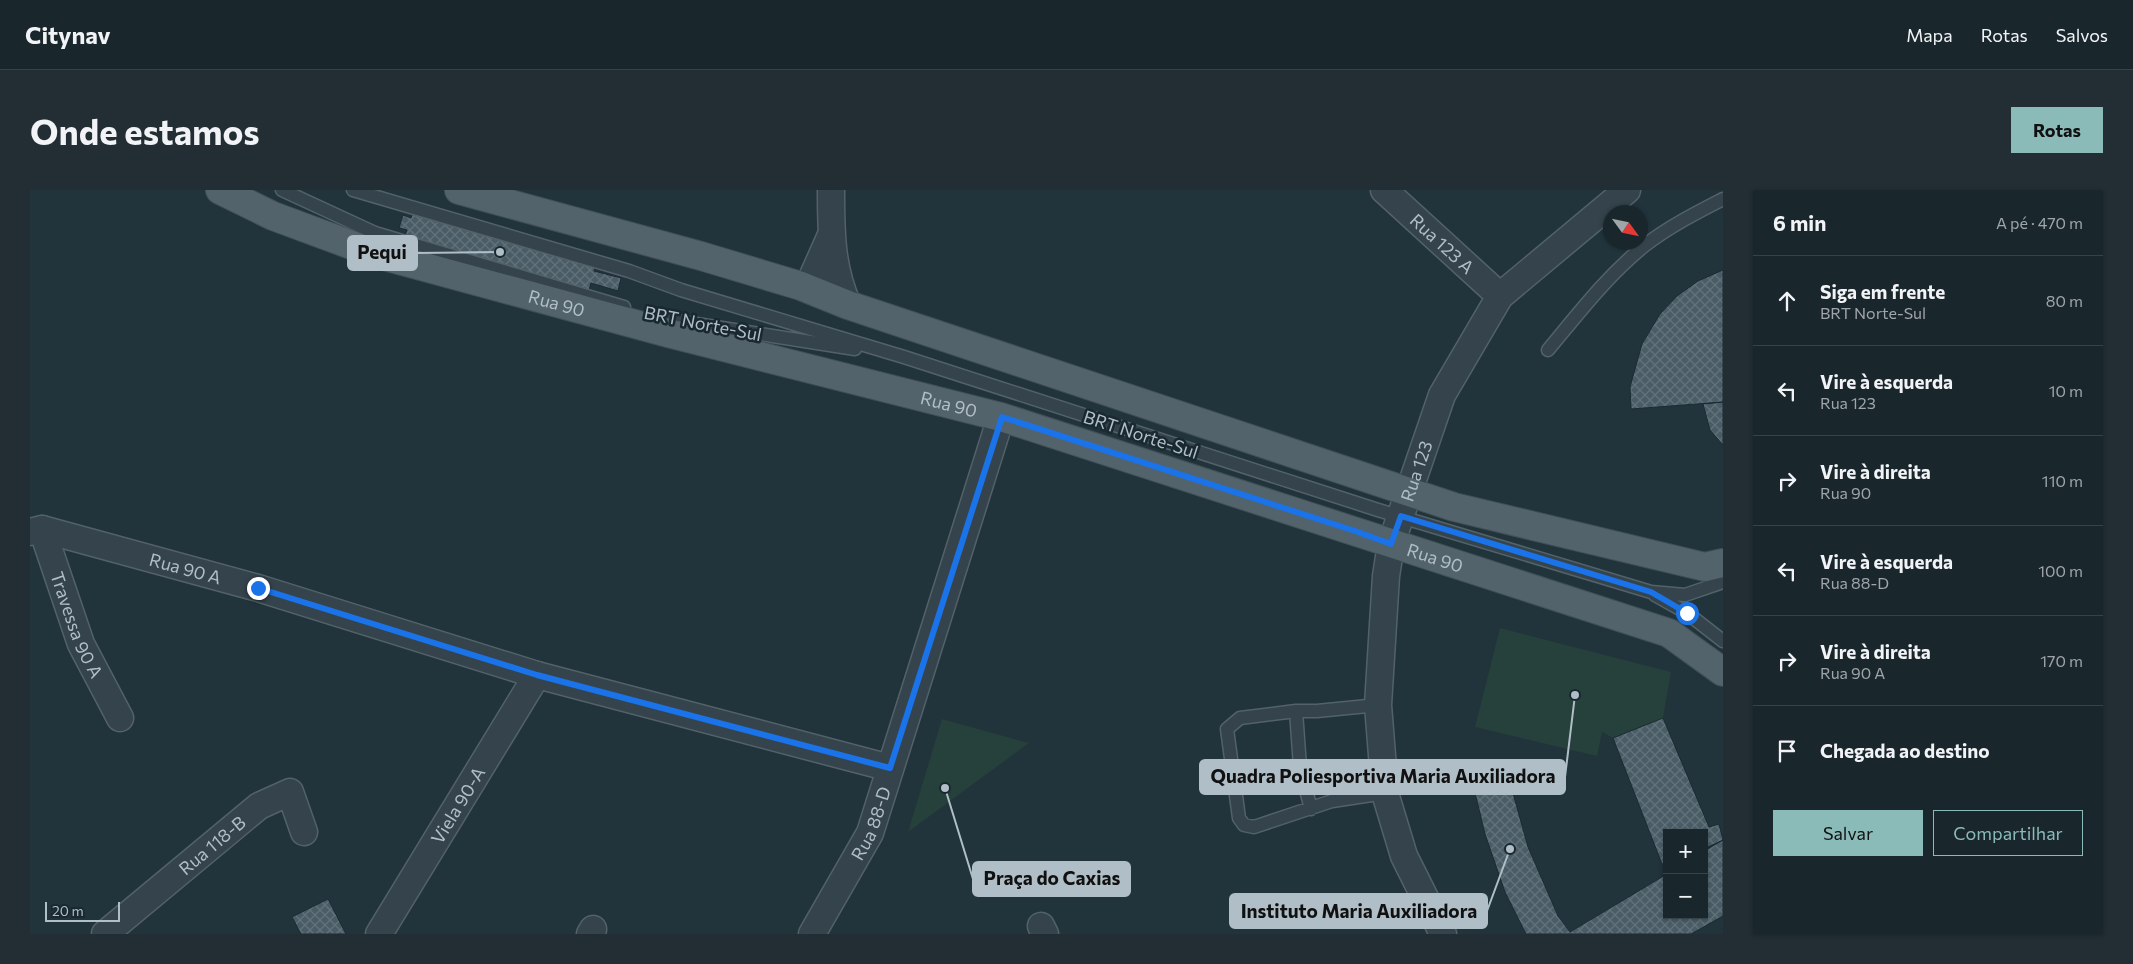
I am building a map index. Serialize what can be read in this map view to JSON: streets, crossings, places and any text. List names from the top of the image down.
{
  "streets": {
    "main road": ["Rua 90"],
    "street": [
      "Rua 123 A",
      "Rua 123",
      "Rua 90 A",
      "Travessa 90 A",
      "Viela 90-A",
      "Rua 88-D",
      "Rua 118-B"
    ],
    "lane": ["BRT Norte-Sul"]
  },
  "crossings": [
    ["Rua 123 A", "Rua 123"],
    ["Rua 90", "Rua 123"],
    ["Rua 90", "Rua 88-D"],
    ["BRT Norte-Sul", "Rua 123"],
    ["Rua 90 A", "Travessa 90 A"],
    ["Rua 90 A", "Viela 90-A"],
    ["Rua 90 A", "Rua 88-D"]
  ],
  "places": [
    "Pequi",
    "Quadra Poliesportiva Maria Auxiliadora",
    "Praça do Caxias",
    "Instituto Maria Auxiliadora"
  ],
  "scale_bar": "20 m",
  "north": "bottom right",
  "page": {
    "header": "Citynav",
    "nav": ["Mapa", "Rotas", "Salvos"],
    "buttons": [
      "Rotas",
      ["Salvar", "Compartilhar"]
    ],
    "title": "Onde estamos",
    "heading": ["6 min", "A pé · 470 m"],
    "list": [
      ["Siga em frente", "BRT Norte-Sul", "80 m"],
      ["Vire à esquerda", "Rua 123", "10 m"],
      ["Vire à direita", "Rua 90", "110 m"],
      ["Vire à esquerda", "Rua 88-D", "100 m"],
      ["Vire à direita", "Rua 90 A", "170 m"],
      "Chegada ao destino"
    ],
    "map_buttons": ["+", "−"],
    "scale": "20 m"
  }
}
